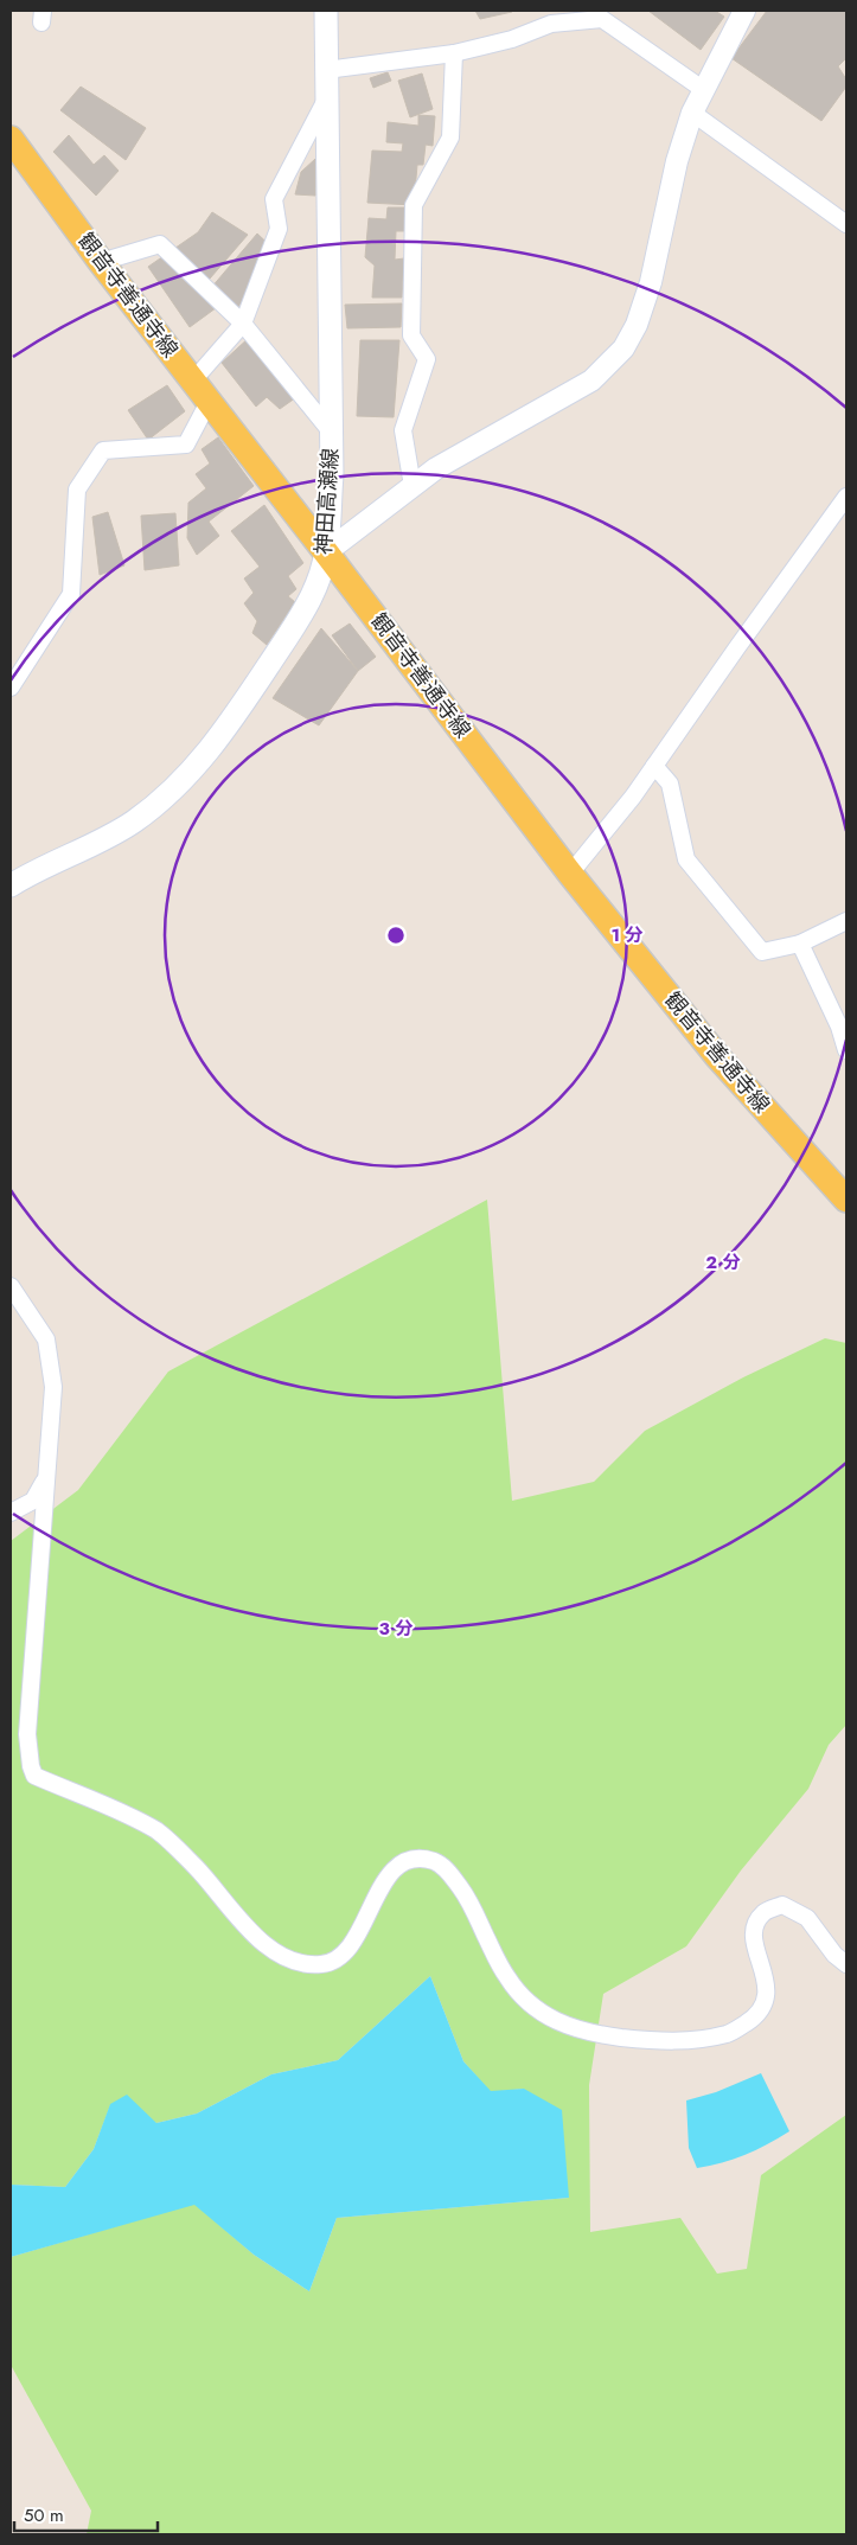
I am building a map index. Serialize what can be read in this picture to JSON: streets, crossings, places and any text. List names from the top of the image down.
{
  "streets": {
    "main road": ["観音寺善通寺線", "神田高瀬線"]
  },
  "crossings": [
    ["観音寺善通寺線", "神田高瀬線"]
  ],
  "scale_bar": "50 m",
  "rings": ["1 分", "2 分", "3 分"]
}
